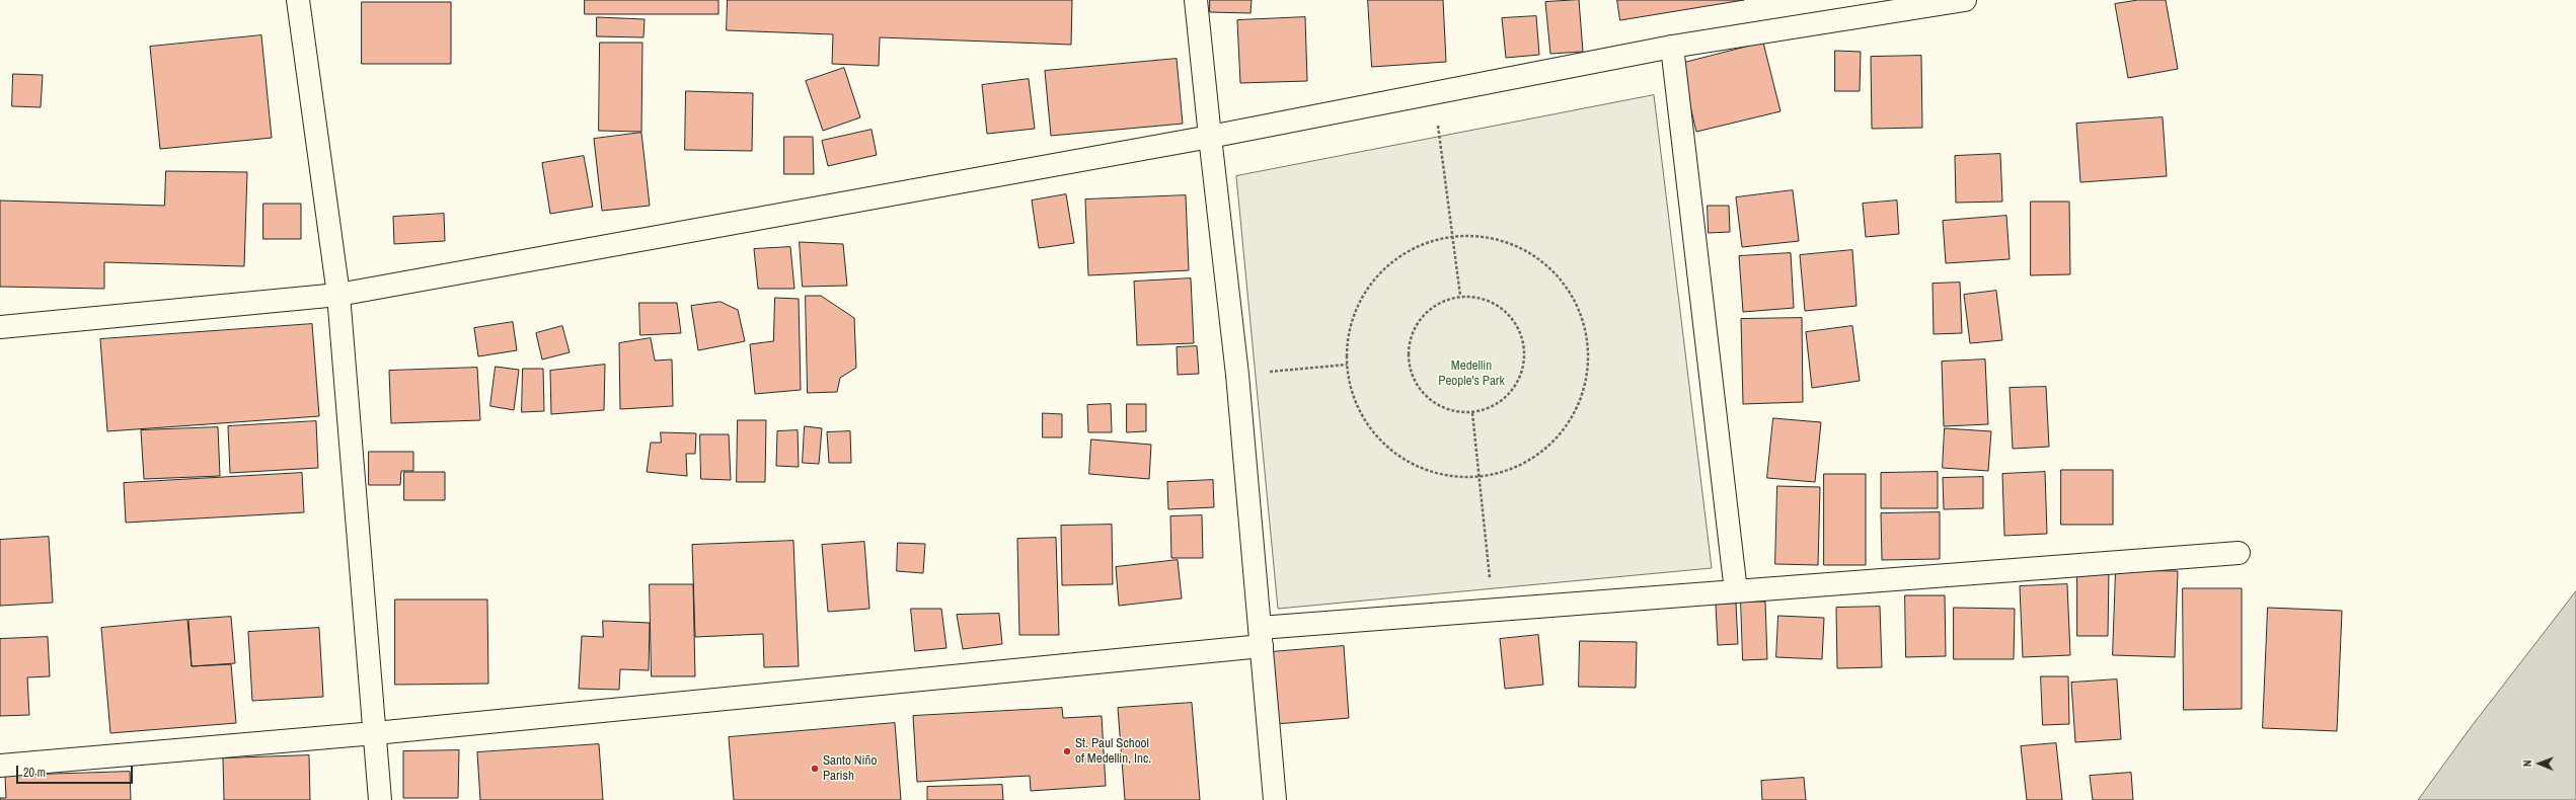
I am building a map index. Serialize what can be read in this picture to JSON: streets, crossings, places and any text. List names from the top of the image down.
{
  "parks": ["Medellin People's Park"],
  "places": ["St. Paul School of Medellin, Inc.", "Santo Niño Parish"],
  "scale_bar": "20 m",
  "north": "left"
}
